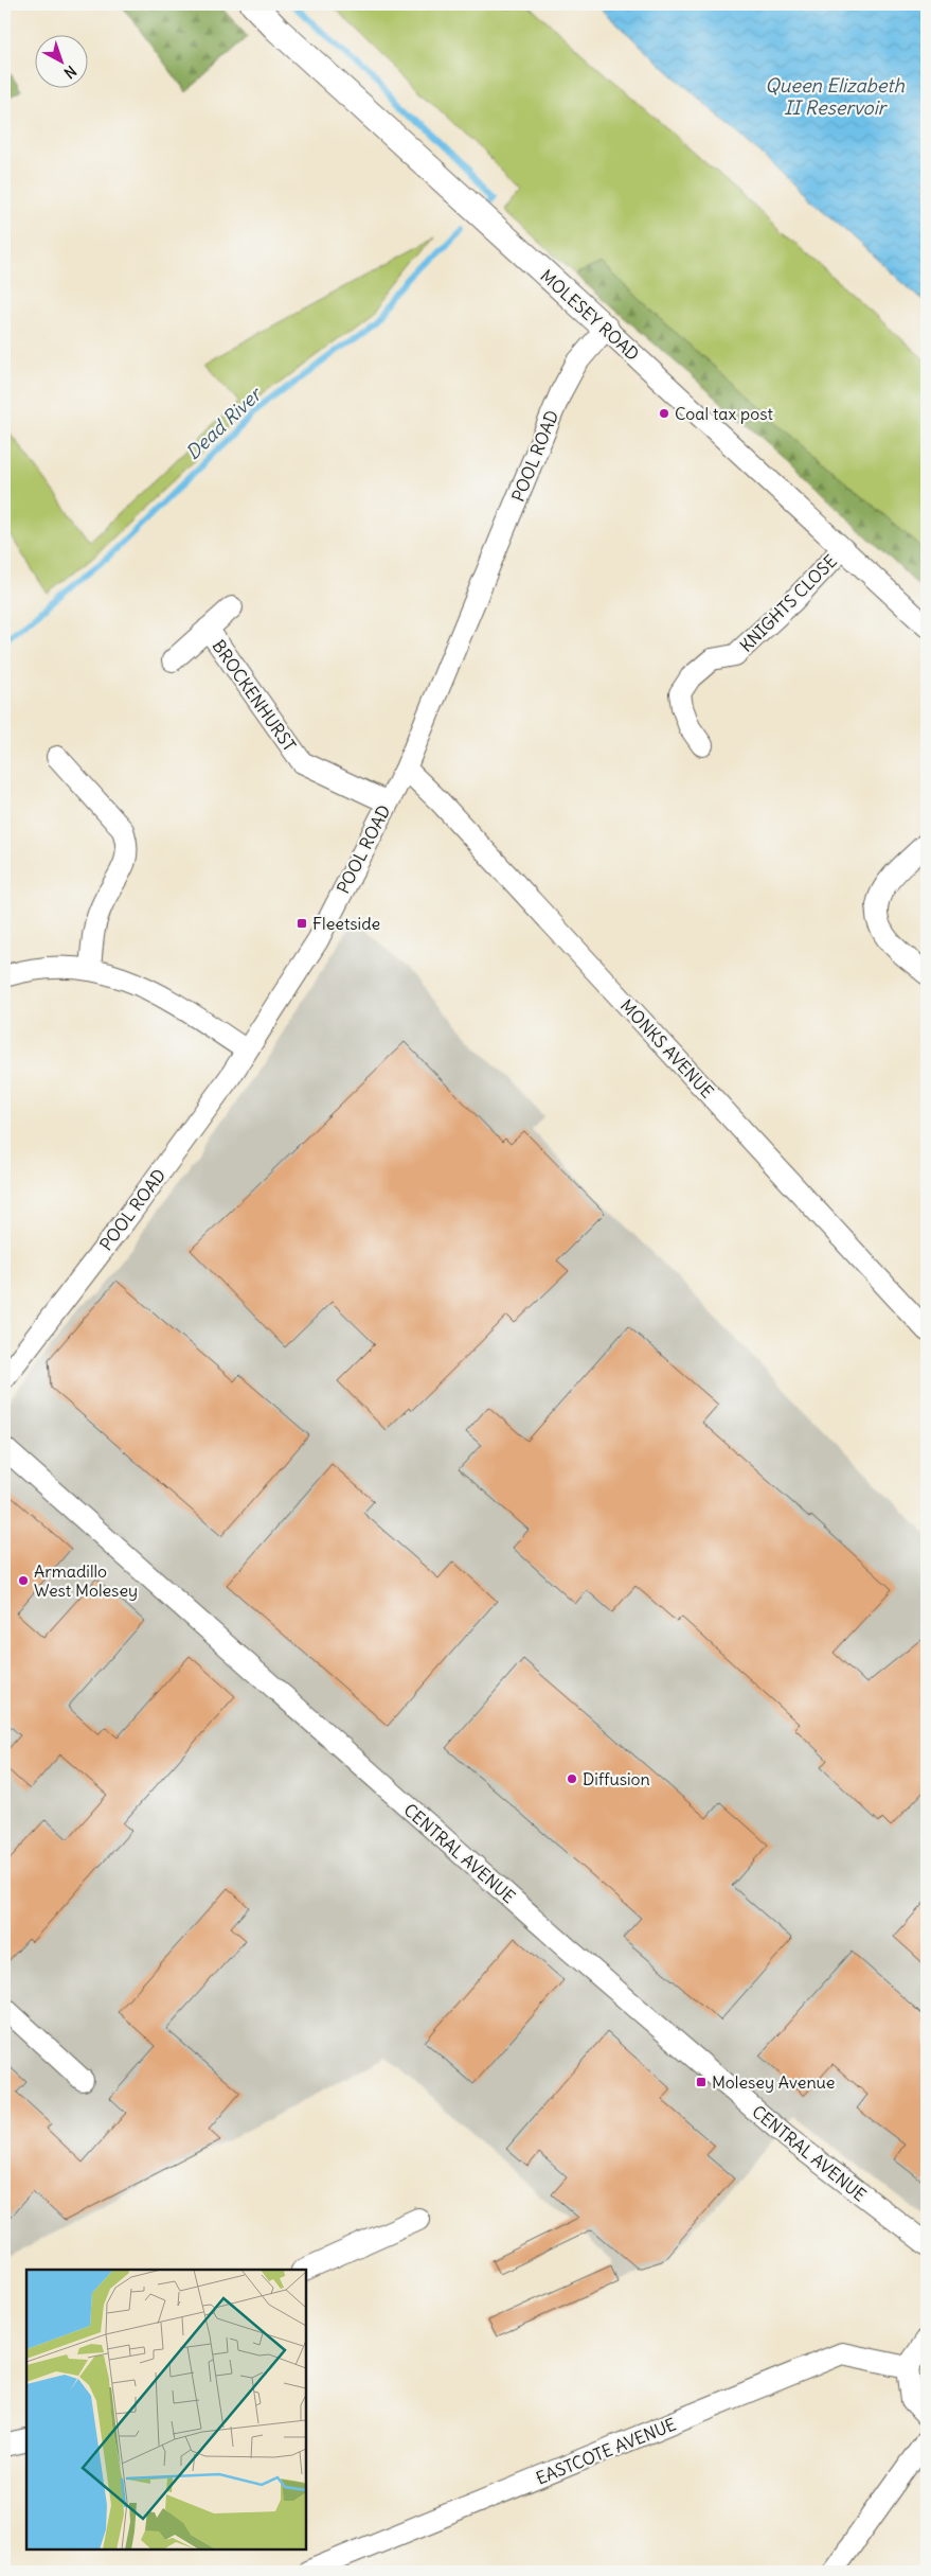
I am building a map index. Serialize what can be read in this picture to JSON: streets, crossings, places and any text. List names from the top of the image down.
{
  "streets": {
    "street": [
      "MOLESEY ROAD",
      "POOL ROAD",
      "KNIGHTS CLOSE",
      "BROCKENHURST",
      "MONKS AVENUE",
      "CENTRAL AVENUE",
      "EASTCOTE AVENUE"
    ]
  },
  "crossings": [
    ["MOLESEY ROAD", "POOL ROAD"],
    ["MOLESEY ROAD", "KNIGHTS CLOSE"],
    ["POOL ROAD", "BROCKENHURST"],
    ["POOL ROAD", "MONKS AVENUE"]
  ],
  "water": ["Queen Elizabeth II Reservoir", "Dead River"],
  "places": {
    "other": ["Coal tax post", "Armadillo West Molesey", "Diffusion"],
    "transit": ["Fleetside", "Molesey Avenue"]
  },
  "north": "bottom right"
}
